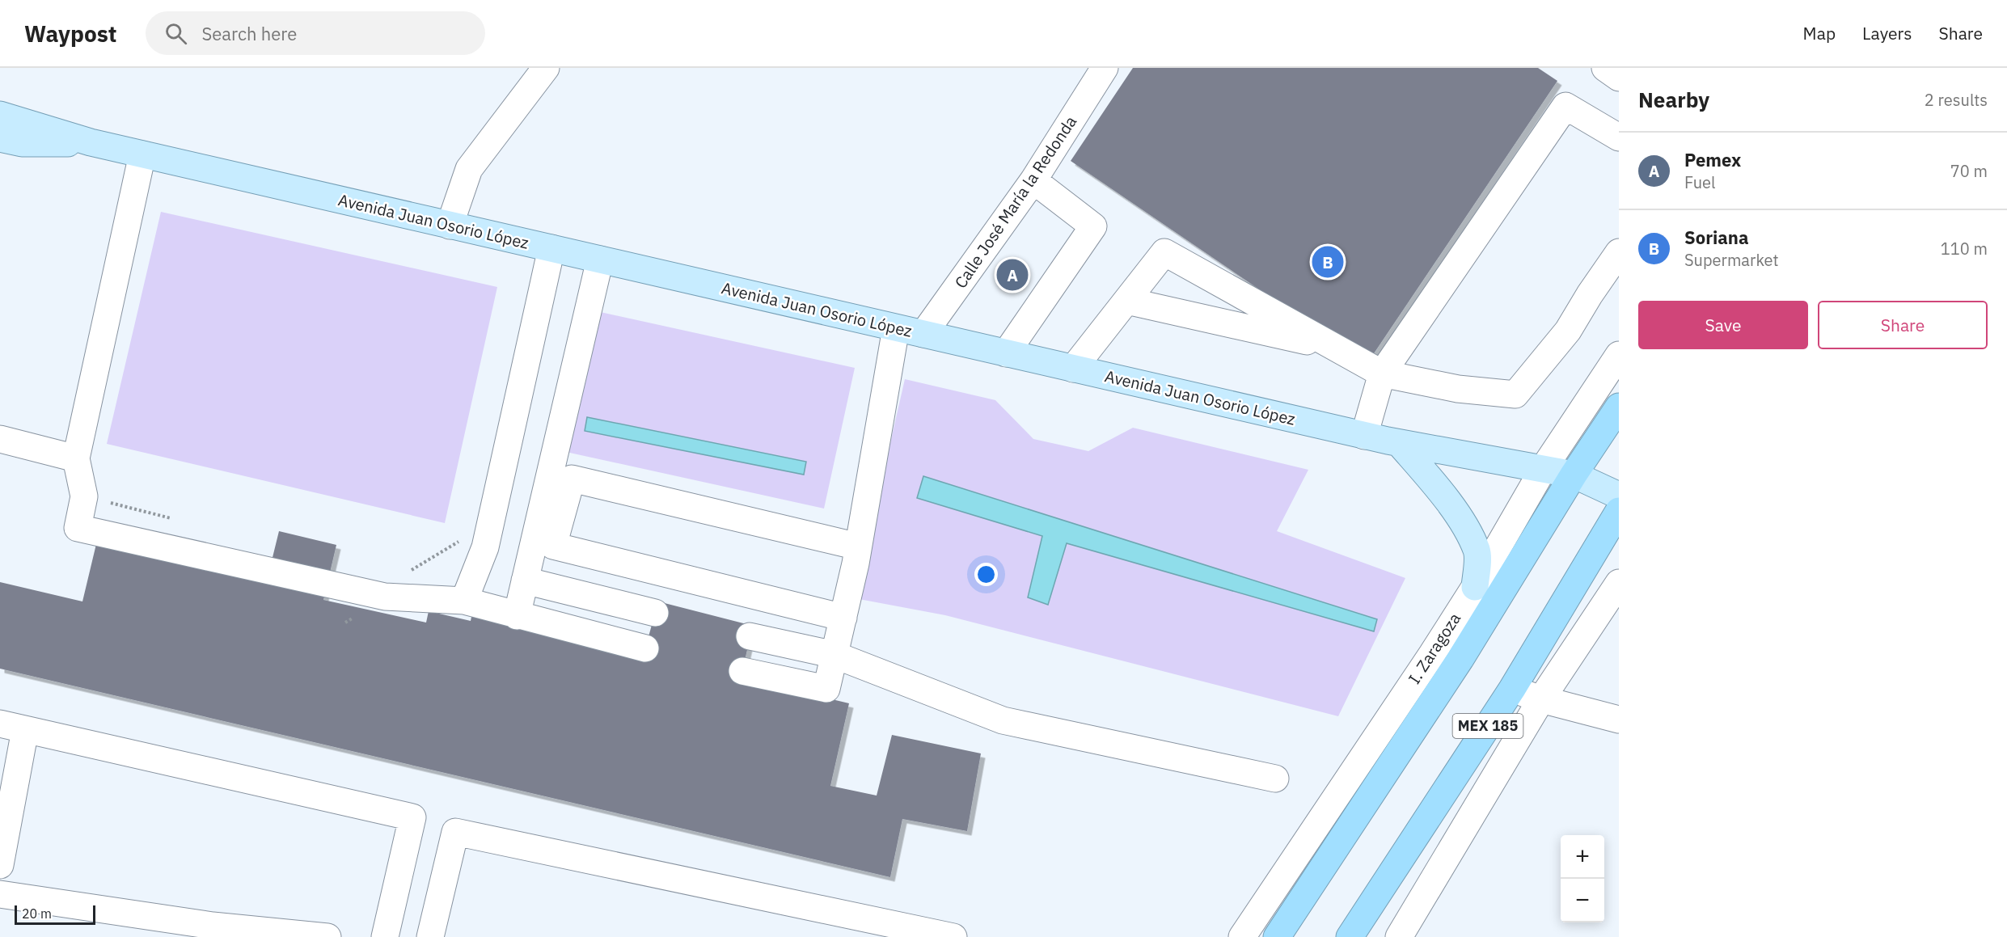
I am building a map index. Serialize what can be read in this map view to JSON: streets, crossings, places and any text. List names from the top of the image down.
{
  "streets": {
    "highway": ["I. Zaragoza", "MEX 185"],
    "main road": ["Avenida Juan Osorio López"],
    "street": ["Calle José María la Redonda"]
  },
  "crossings": [
    ["Calle José María la Redonda", "Avenida Juan Osorio López"],
    ["Avenida Juan Osorio López", "I. Zaragoza"]
  ],
  "scale_bar": "20 m",
  "page": {
    "header": "Waypost",
    "search": "Search here",
    "nav": ["Map", "Layers", "Share"],
    "heading": ["Nearby", "2 results"],
    "list": [
      {
        "mark": "A",
        "name": "Pemex",
        "note": "Fuel",
        "value": "70 m"
      },
      {
        "mark": "B",
        "name": "Soriana",
        "note": "Supermarket",
        "value": "110 m"
      }
    ],
    "pins": ["B", "A"],
    "buttons": ["Save", "Share"],
    "map_buttons": ["+", "−"],
    "scale": "20 m"
  }
}
